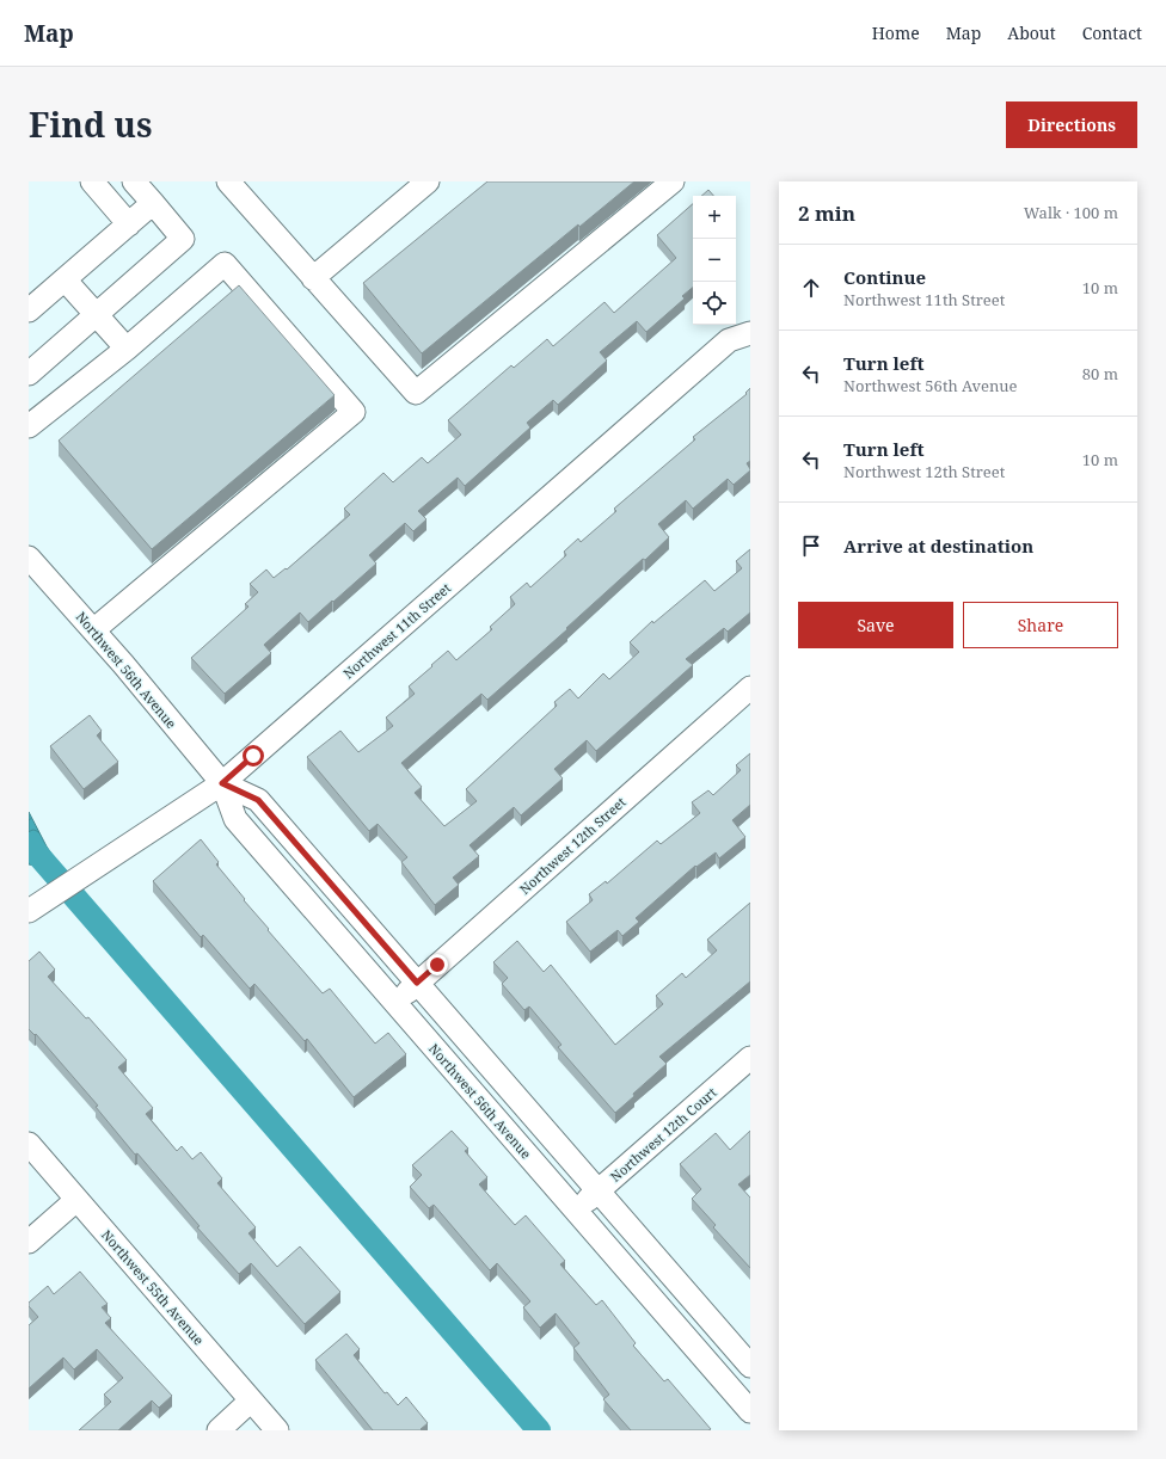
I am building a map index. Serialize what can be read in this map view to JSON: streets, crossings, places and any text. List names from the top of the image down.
{
  "streets": {
    "street": [
      "Northwest 11th Street",
      "Northwest 56th Avenue",
      "Northwest 12th Street",
      "Northwest 12th Court",
      "Northwest 55th Avenue"
    ]
  },
  "crossings": [
    ["Northwest 11th Street", "Northwest 56th Avenue"],
    ["Northwest 56th Avenue", "Northwest 12th Street"],
    ["Northwest 56th Avenue", "Northwest 12th Court"]
  ],
  "page": {
    "header": "Map",
    "nav": [
      "Home",
      "Map",
      "About",
      "Contact"
    ],
    "title": "Find us",
    "buttons": [
      "Directions",
      ["Save", "Share"]
    ],
    "heading": ["2 min", "Walk · 100 m"],
    "map_buttons": ["+", "−"],
    "list": [
      ["Continue", "Northwest 11th Street", "10 m"],
      ["Turn left", "Northwest 56th Avenue", "80 m"],
      ["Turn left", "Northwest 12th Street", "10 m"],
      "Arrive at destination"
    ]
  }
}
